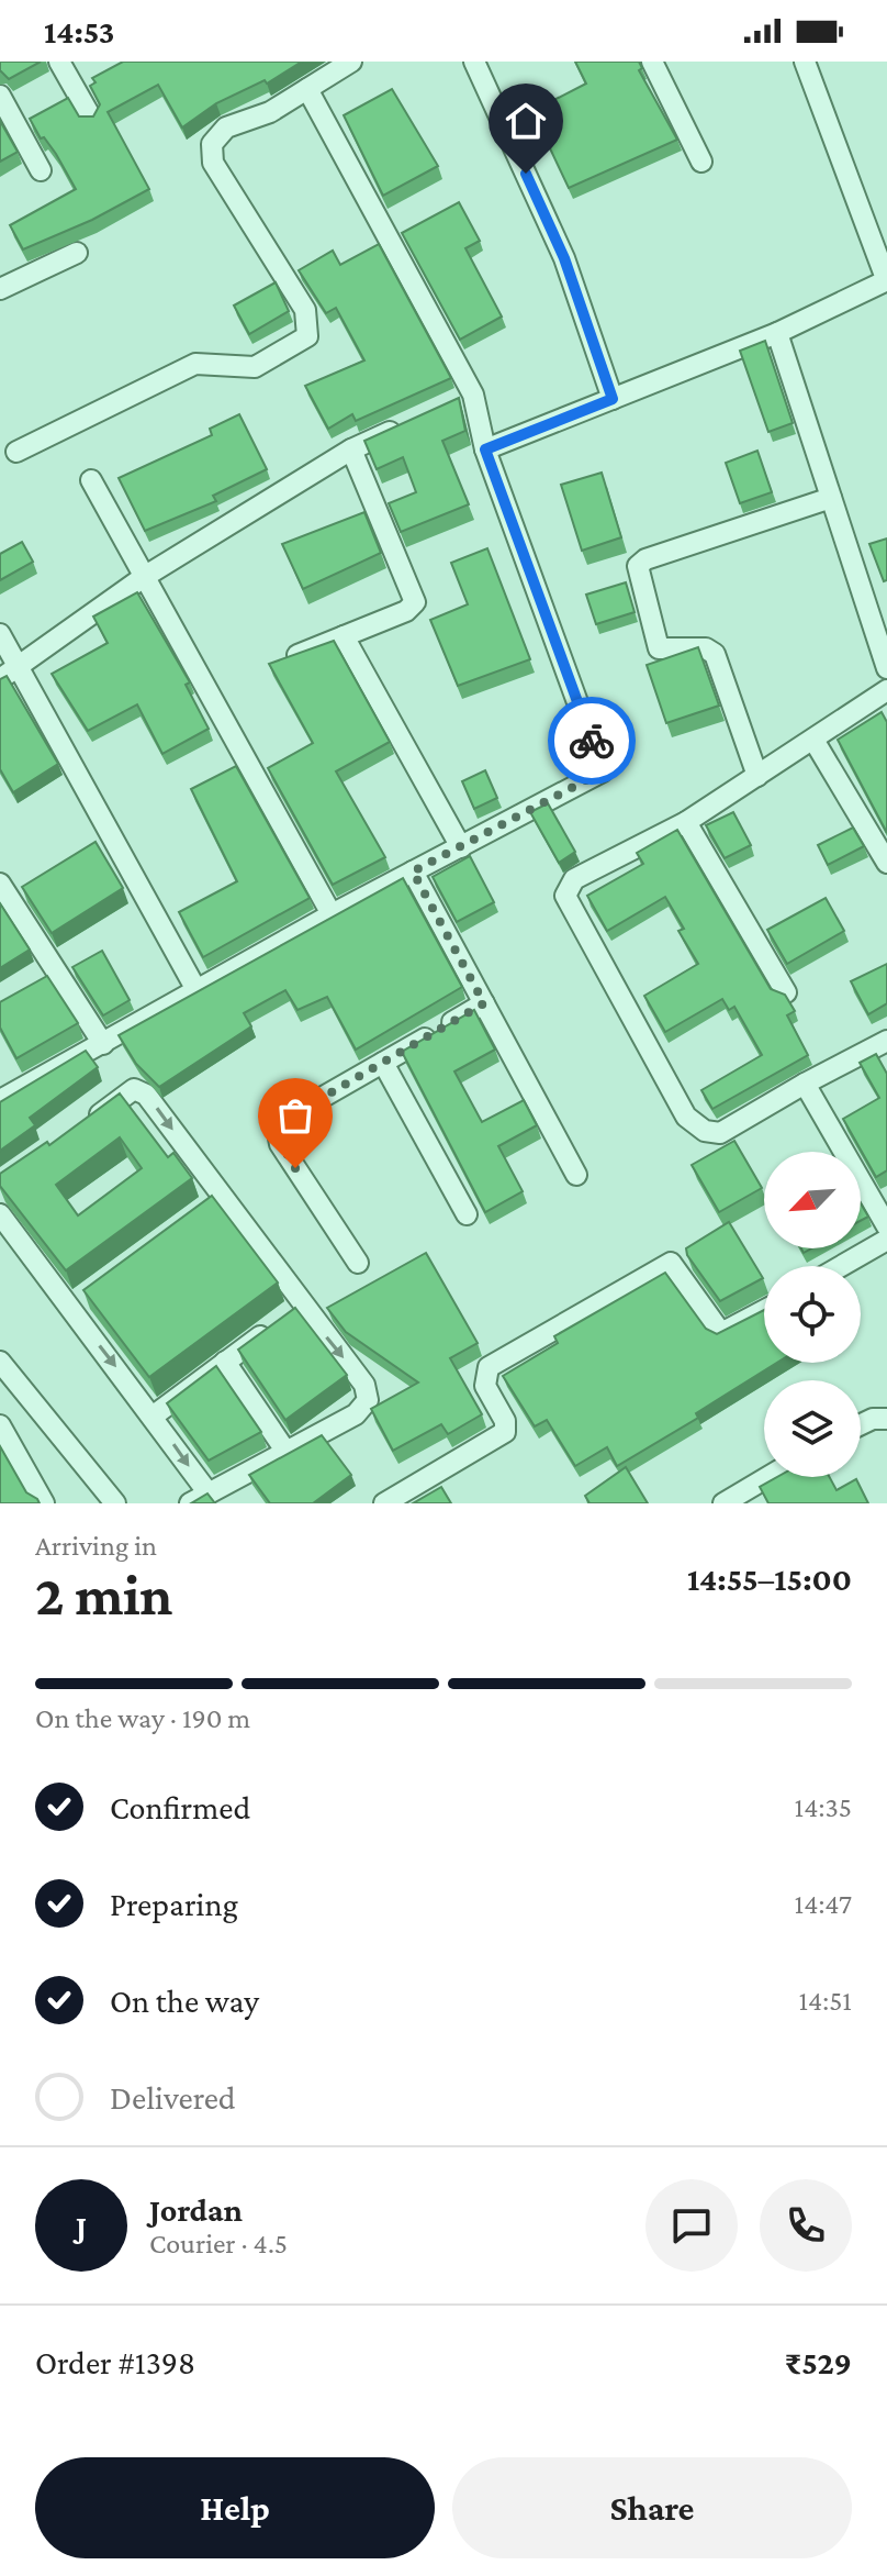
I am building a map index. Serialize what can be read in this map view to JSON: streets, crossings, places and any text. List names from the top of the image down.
{
  "north": "bottom left",
  "page": {
    "status": "14:53",
    "heading": ["2 min", "Arriving in", "14:55–15:00"],
    "panel": [
      "Jordan",
      "Courier · 4.5",
      "Order #1398",
      "₹529"
    ],
    "bar": "On the way · 190 m",
    "list": [
      ["Confirmed", "14:35"],
      ["Preparing", "14:47"],
      ["On the way", "14:51"],
      "Delivered"
    ],
    "round": "J",
    "buttons": ["Help", "Share"]
  }
}
